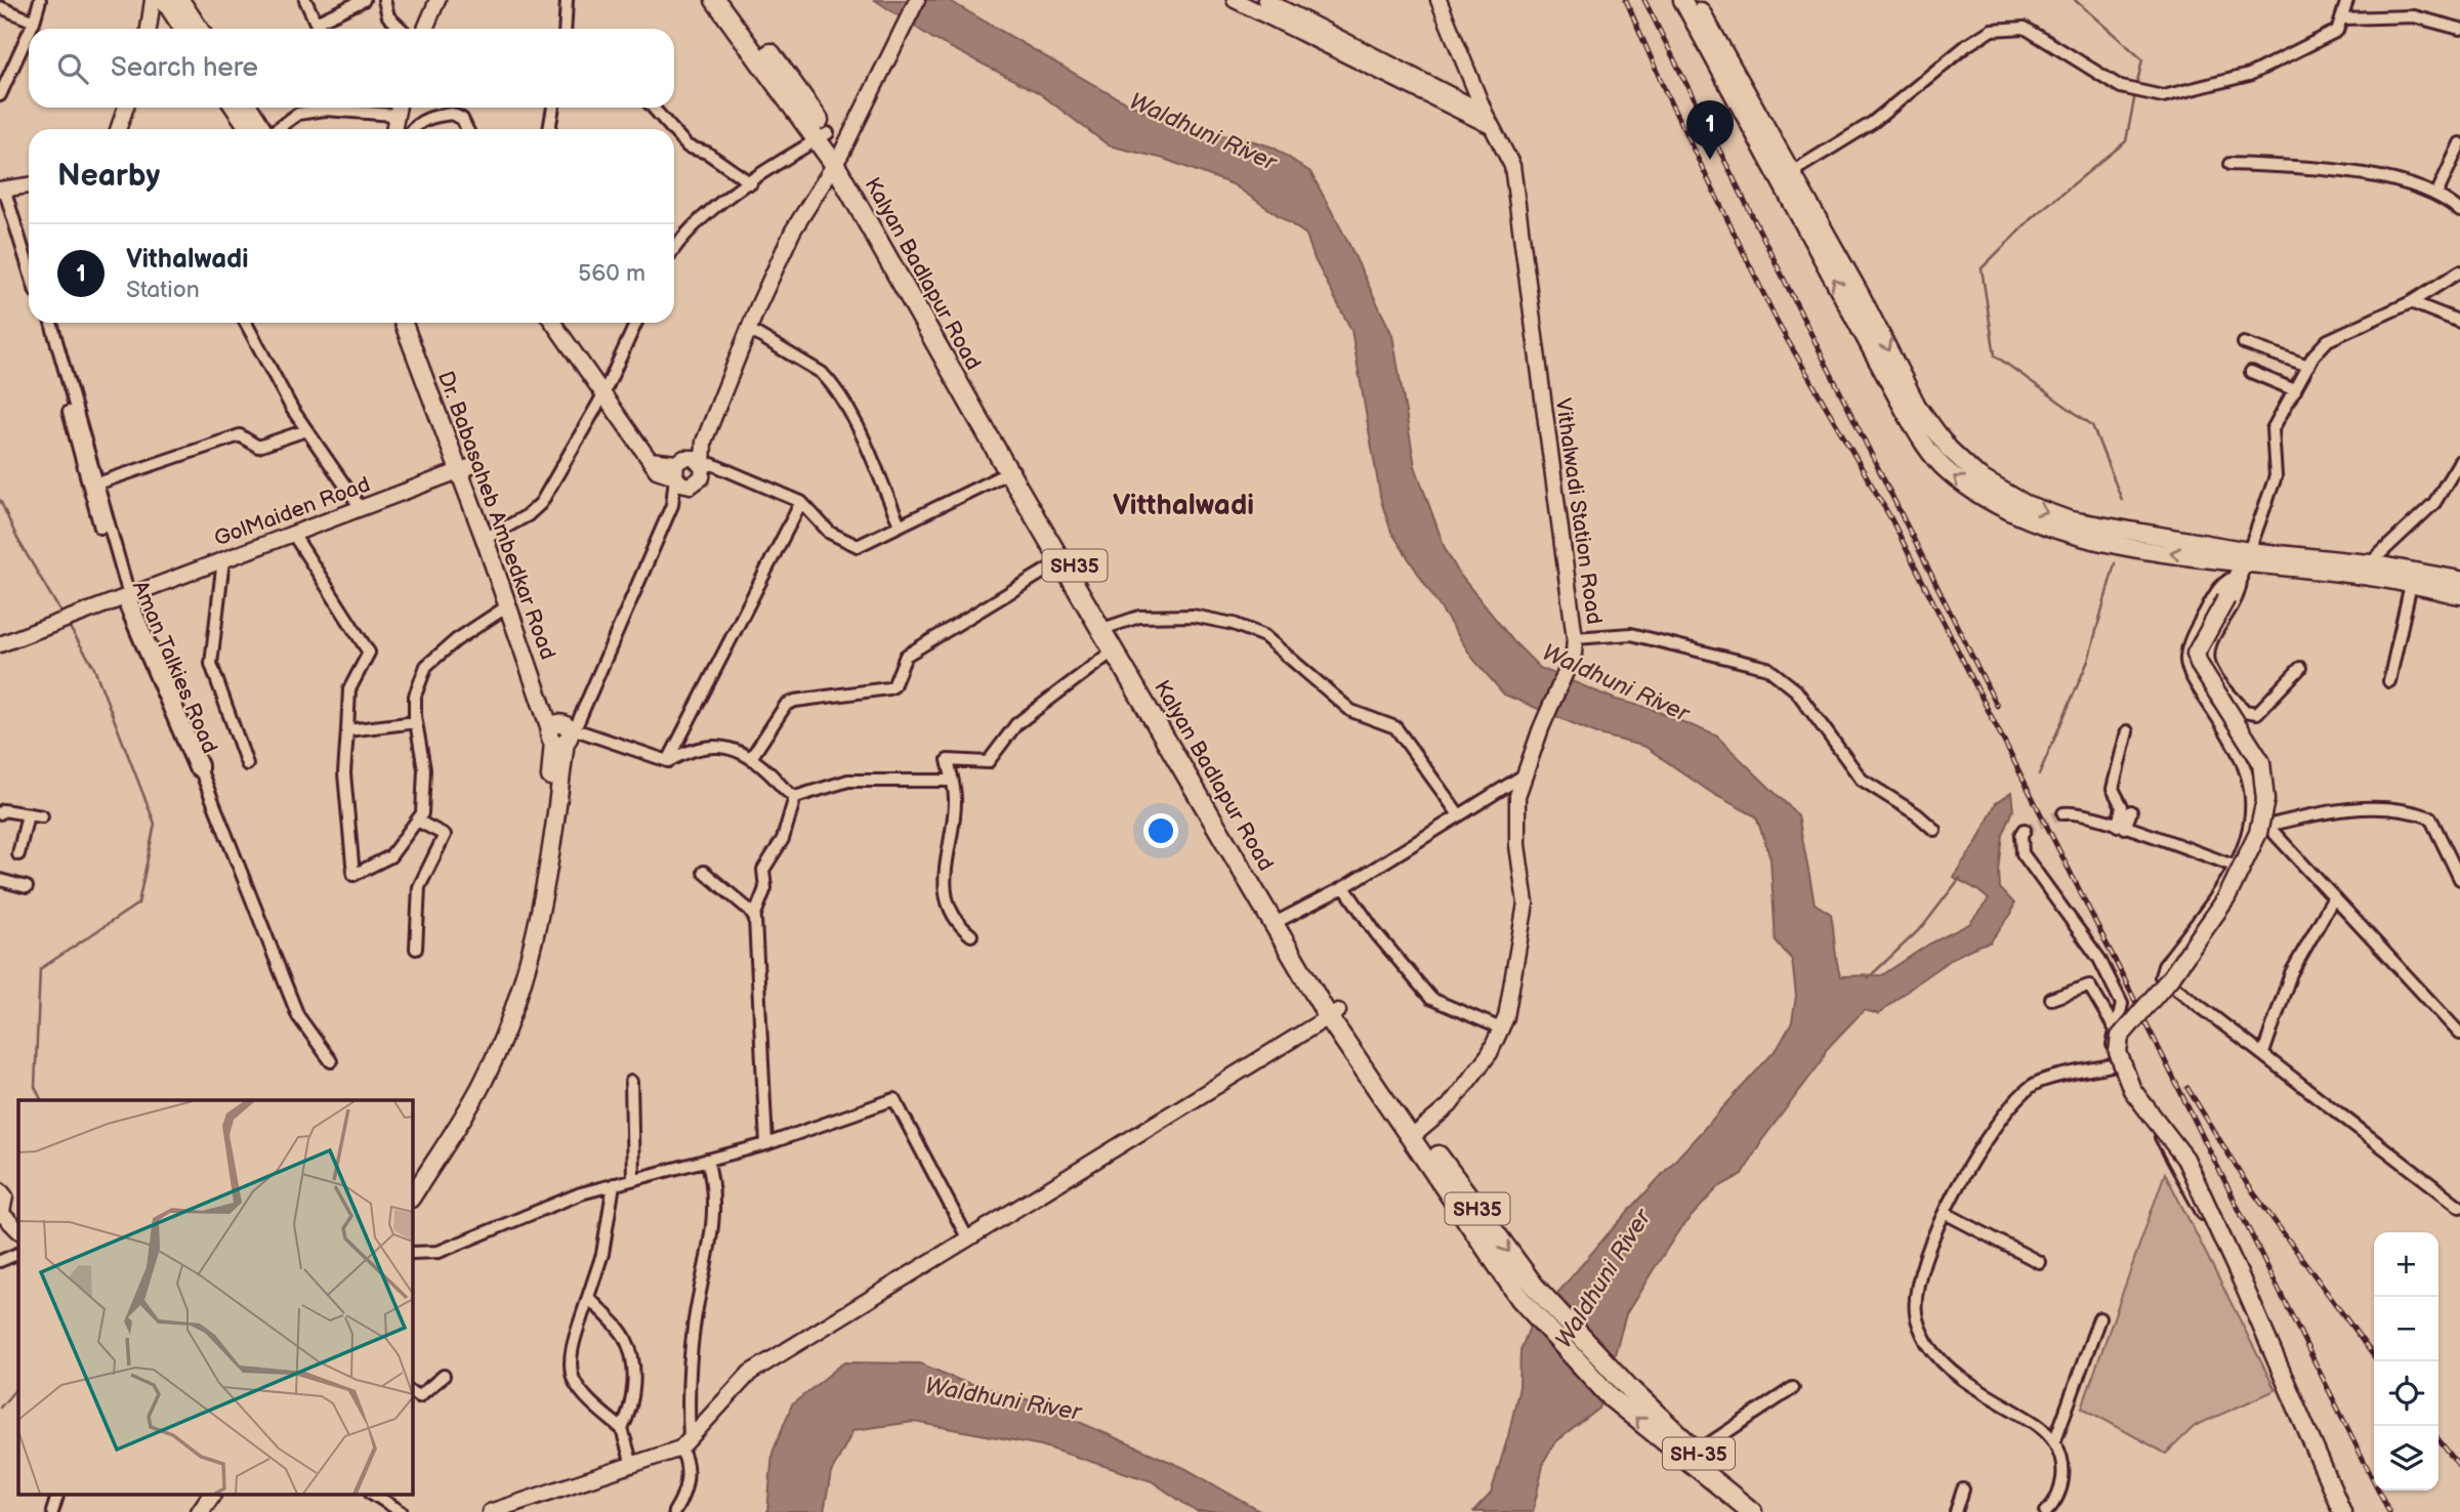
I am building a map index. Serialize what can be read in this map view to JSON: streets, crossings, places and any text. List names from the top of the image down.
{
  "streets": {
    "main road": [
      "Kalyan Badlapur Road",
      "Dr. Babasaheb Ambedkar Road",
      "SH35",
      "SH-35"
    ],
    "street": ["GolMaiden Road", "Vithalwadi Station Road", "Aman Talkies Road"]
  },
  "crossings": [
    ["Kalyan Badlapur Road", "Vithalwadi Station Road"],
    ["GolMaiden Road", "Dr. Babasaheb Ambedkar Road"],
    ["GolMaiden Road", "Aman Talkies Road"]
  ],
  "districts": ["Vitthalwadi"],
  "water": ["Waldhuni River"],
  "page": {
    "search": "Search here",
    "pins": "1",
    "heading": "Nearby",
    "list": [
      {
        "mark": "1",
        "name": "Vithalwadi",
        "note": "Station",
        "value": "560 m"
      }
    ],
    "map_buttons": ["+", "−"]
  }
}
